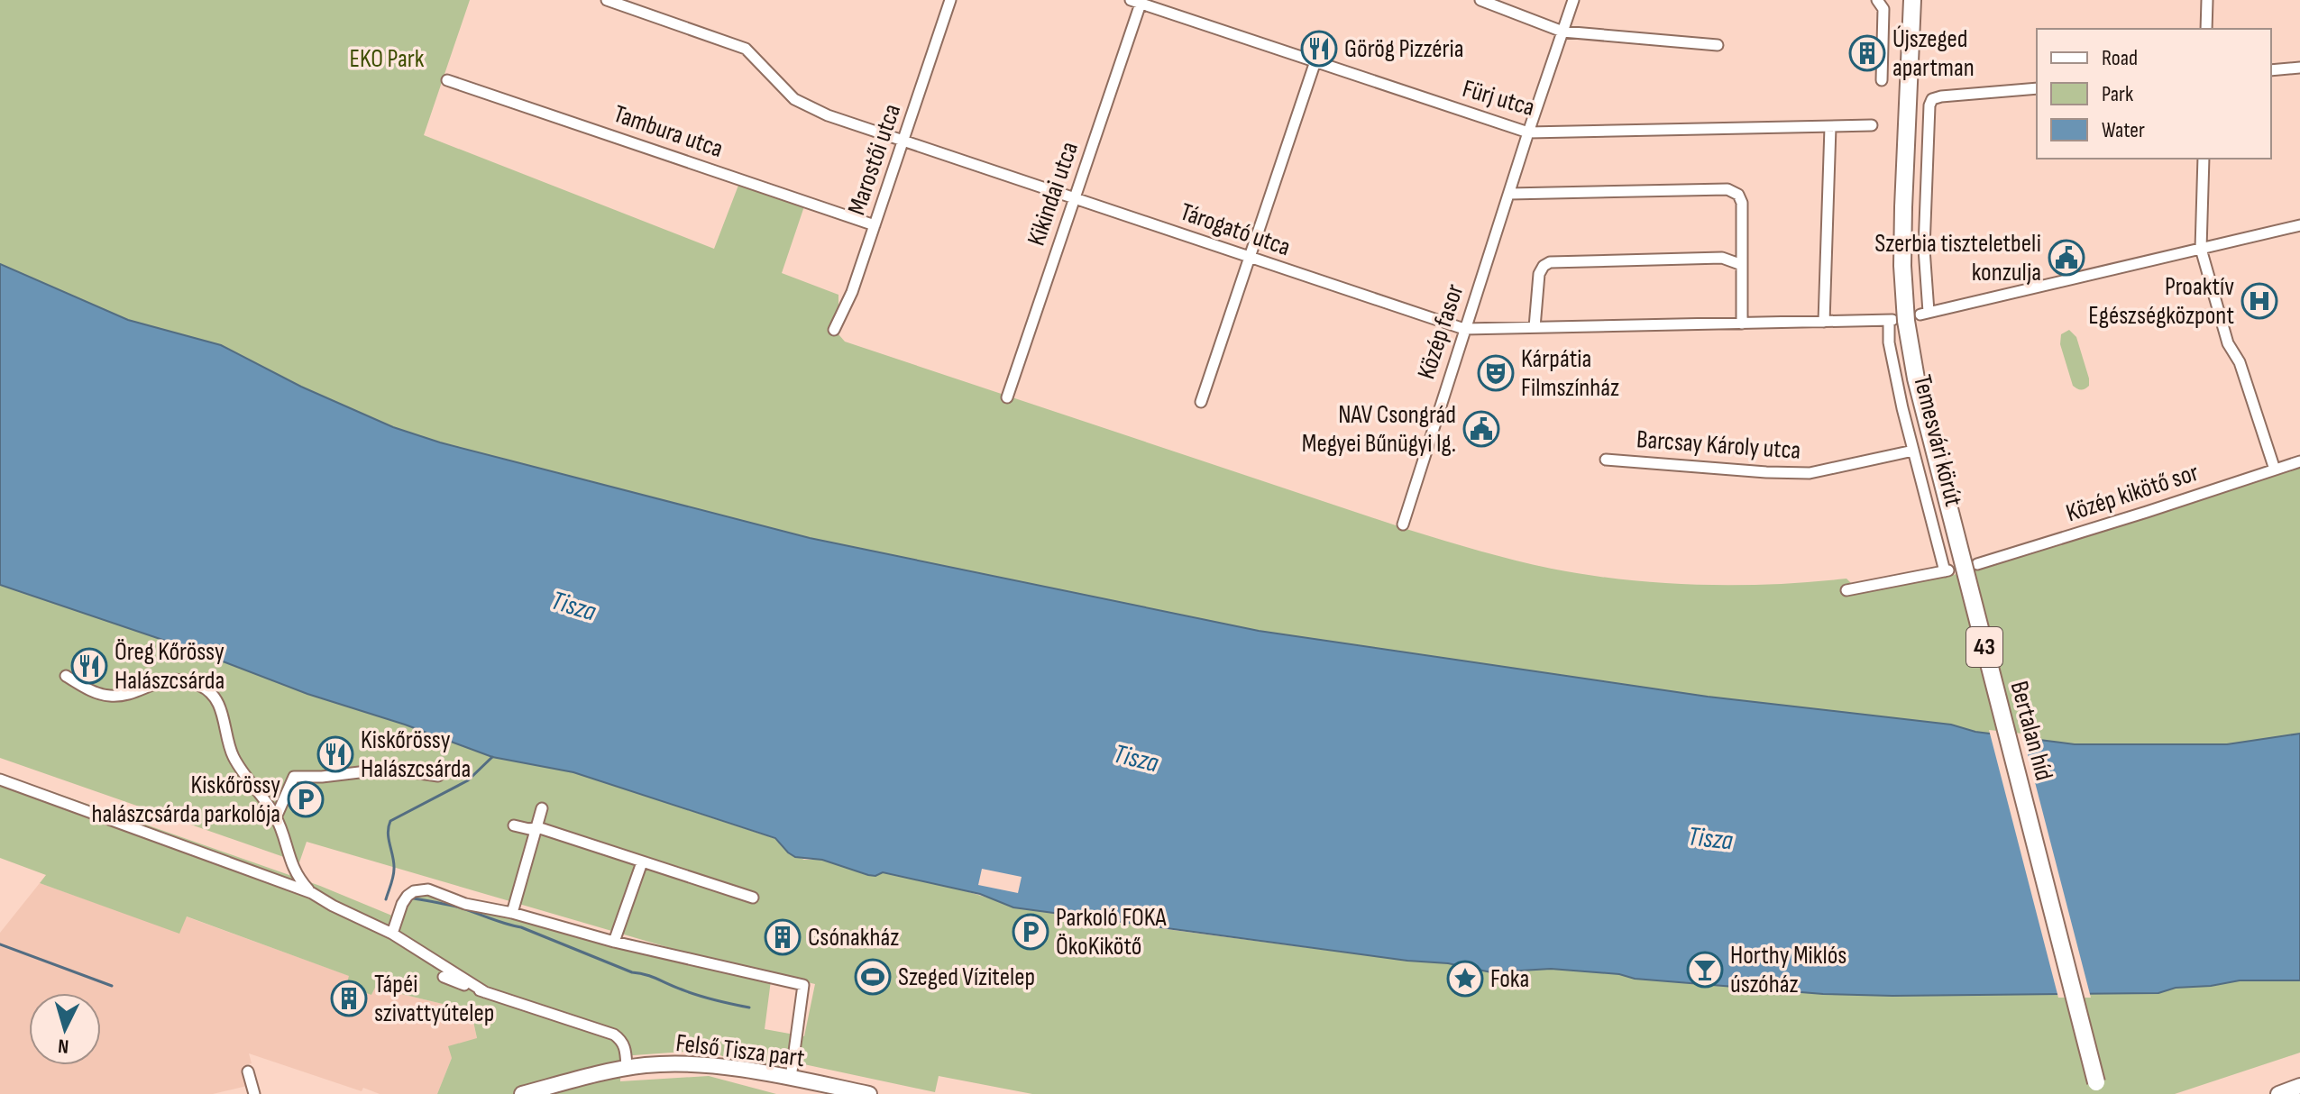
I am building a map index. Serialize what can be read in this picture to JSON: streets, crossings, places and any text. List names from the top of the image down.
{
  "streets": {
    "main road": ["43", "Bertalan híd", "Felső Tisza part"],
    "street": [
      "Fürj utca",
      "Tambura utca",
      "Marostői utca",
      "Kikindai utca",
      "Tárogató utca",
      "Közép fasor",
      "Temesvári körút",
      "Barcsay Károly utca",
      "Közép kikötő sor"
    ]
  },
  "crossings": [
    ["Fürj utca", "Kikindai utca"],
    ["Fürj utca", "Közép fasor"],
    ["Tambura utca", "Marostői utca"],
    ["Marostői utca", "Tárogató utca"],
    ["Kikindai utca", "Tárogató utca"],
    ["Tárogató utca", "Közép fasor"],
    ["Tárogató utca", "Temesvári körút"],
    ["Temesvári körút", "Barcsay Károly utca"]
  ],
  "water": ["Tisza"],
  "parks": ["EKO Park"],
  "places": {
    "restaurant": ["Görög Pizzéria", "Öreg Kőrössy Halászcsárda", "Kiskőrössy Halászcsárda"],
    "building": ["Újszeged apartman", "Csónakház", "Tápéi szivattyútelep"],
    "public building": ["Szerbia tiszteletbeli konzulja", "NAV Csongrád Megyei Bűnügyi Ig."],
    "hospital": ["Proaktív Egészségközpont"],
    "theatre": ["Kárpátia Filmszínház"],
    "parking": ["Kiskőrössy halászcsárda parkolója", "Parkoló FOKA ÖkoKikötő"],
    "bar": ["Horthy Miklós úszóház"],
    "sports": ["Szeged Vízitelep"],
    "place": ["Foka"]
  },
  "legend": ["Road", "Park", "Water"],
  "north": "bottom"
}
